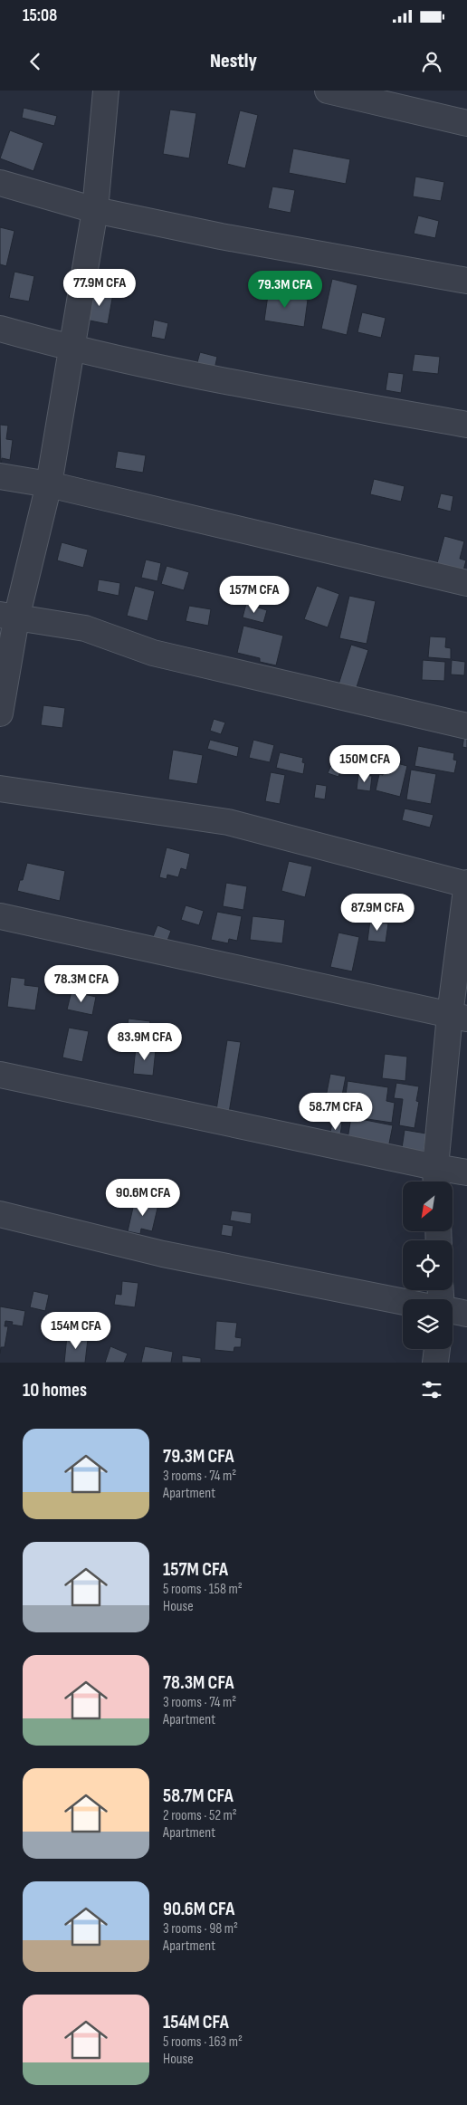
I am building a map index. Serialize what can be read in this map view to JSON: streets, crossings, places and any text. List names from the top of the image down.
{
  "north": "bottom left",
  "page": {
    "status": "15:08",
    "header": "Nestly",
    "price": [
      "77.9M CFA",
      "79.3M CFA",
      "157M CFA",
      "150M CFA",
      "87.9M CFA",
      "78.3M CFA",
      "83.9M CFA",
      "58.7M CFA",
      "90.6M CFA",
      "154M CFA"
    ],
    "heading": "10 homes",
    "list": [
      {
        "name": "79.3M CFA",
        "note": "3 rooms · 74 m² · Apartment"
      },
      {
        "name": "157M CFA",
        "note": "5 rooms · 158 m² · House"
      },
      {
        "name": "78.3M CFA",
        "note": "3 rooms · 74 m² · Apartment"
      },
      {
        "name": "58.7M CFA",
        "note": "2 rooms · 52 m² · Apartment"
      },
      {
        "name": "90.6M CFA",
        "note": "3 rooms · 98 m² · Apartment"
      },
      {
        "name": "154M CFA",
        "note": "5 rooms · 163 m² · House"
      }
    ]
  }
}
